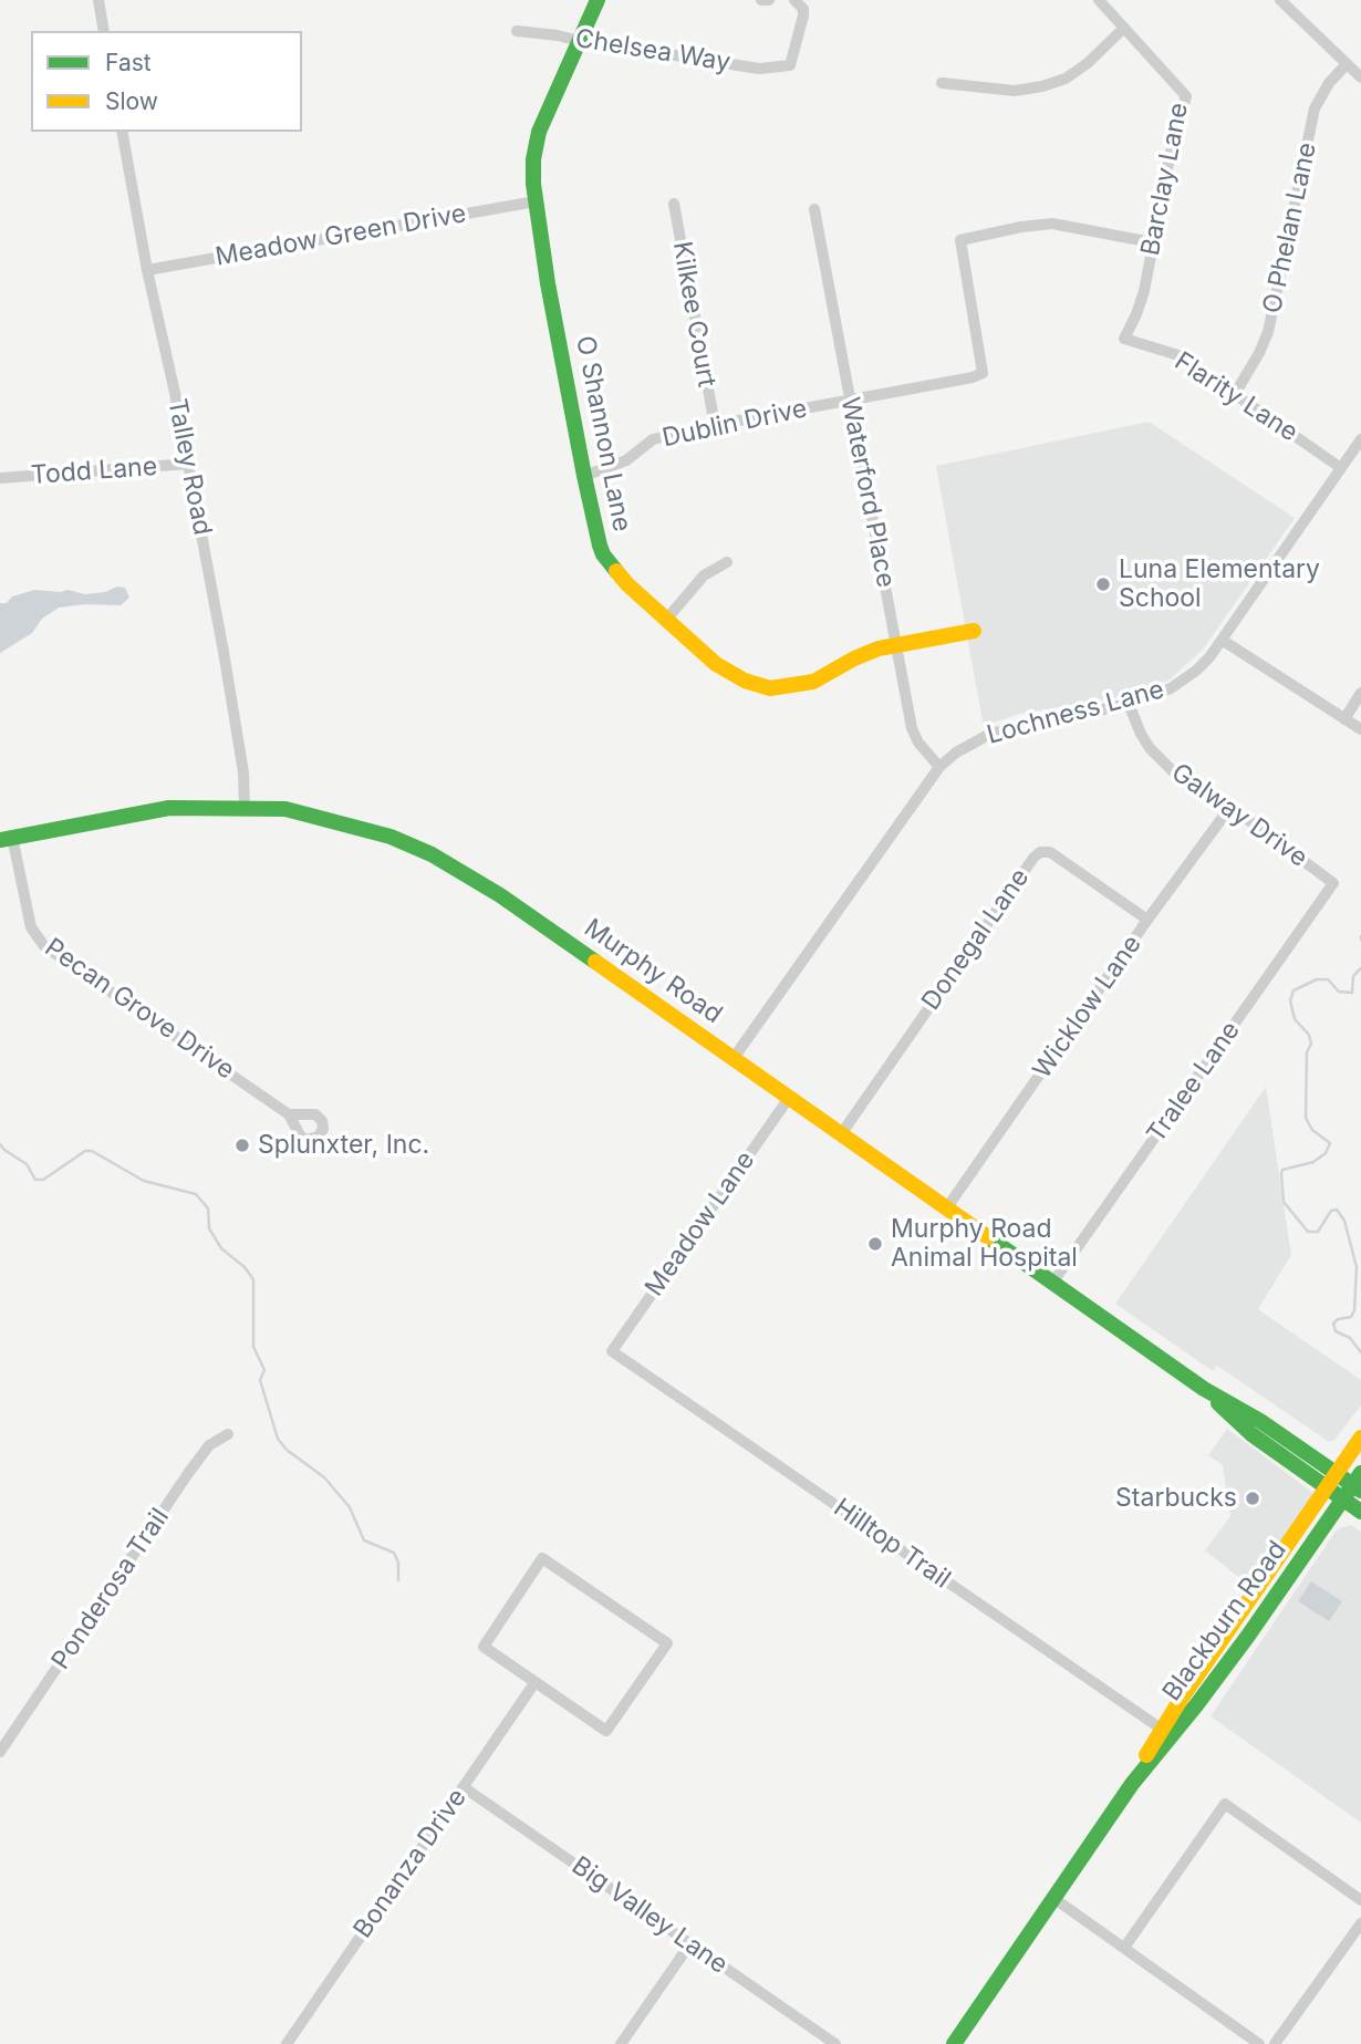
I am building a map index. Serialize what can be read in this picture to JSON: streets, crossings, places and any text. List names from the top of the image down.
{
  "streets": {
    "main road": ["O Shannon Lane", "Murphy Road", "Blackburn Road"],
    "street": [
      "Chelsea Way",
      "Barclay Lane",
      "O Phelan Lane",
      "Meadow Green Drive",
      "Kilkee Court",
      "Flarity Lane",
      "Dublin Drive",
      "Talley Road",
      "Todd Lane",
      "Waterford Place",
      "Lochness Lane",
      "Galway Drive",
      "Donegal Lane",
      "Wicklow Lane",
      "Pecan Grove Drive",
      "Tralee Lane",
      "Meadow Lane",
      "Hilltop Trail",
      "Ponderosa Trail",
      "Bonanza Drive",
      "Big Valley Lane"
    ]
  },
  "crossings": [
    ["Chelsea Way", "O Shannon Lane"],
    ["Barclay Lane", "Flarity Lane"],
    ["Barclay Lane", "Dublin Drive"],
    ["O Phelan Lane", "Flarity Lane"],
    ["Meadow Green Drive", "O Shannon Lane"],
    ["Meadow Green Drive", "Talley Road"],
    ["Kilkee Court", "Dublin Drive"],
    ["Flarity Lane", "Lochness Lane"],
    ["Dublin Drive", "O Shannon Lane"],
    ["Dublin Drive", "Waterford Place"],
    ["O Shannon Lane", "Waterford Place"],
    ["Talley Road", "Todd Lane"],
    ["Talley Road", "Murphy Road"],
    ["Waterford Place", "Lochness Lane"],
    ["Lochness Lane", "Galway Drive"],
    ["Lochness Lane", "Murphy Road"],
    ["Galway Drive", "Wicklow Lane"],
    ["Galway Drive", "Tralee Lane"],
    ["Donegal Lane", "Murphy Road"],
    ["Donegal Lane", "Wicklow Lane"],
    ["Murphy Road", "Wicklow Lane"],
    ["Murphy Road", "Pecan Grove Drive"],
    ["Murphy Road", "Tralee Lane"],
    ["Murphy Road", "Meadow Lane"],
    ["Murphy Road", "Blackburn Road"],
    ["Meadow Lane", "Hilltop Trail"],
    ["Hilltop Trail", "Blackburn Road"],
    ["Bonanza Drive", "Big Valley Lane"]
  ],
  "places": [
    "Luna Elementary School",
    "Splunxter, Inc.",
    "Murphy Road Animal Hospital",
    "Starbucks"
  ],
  "legend": ["Fast", "Slow"]
}
